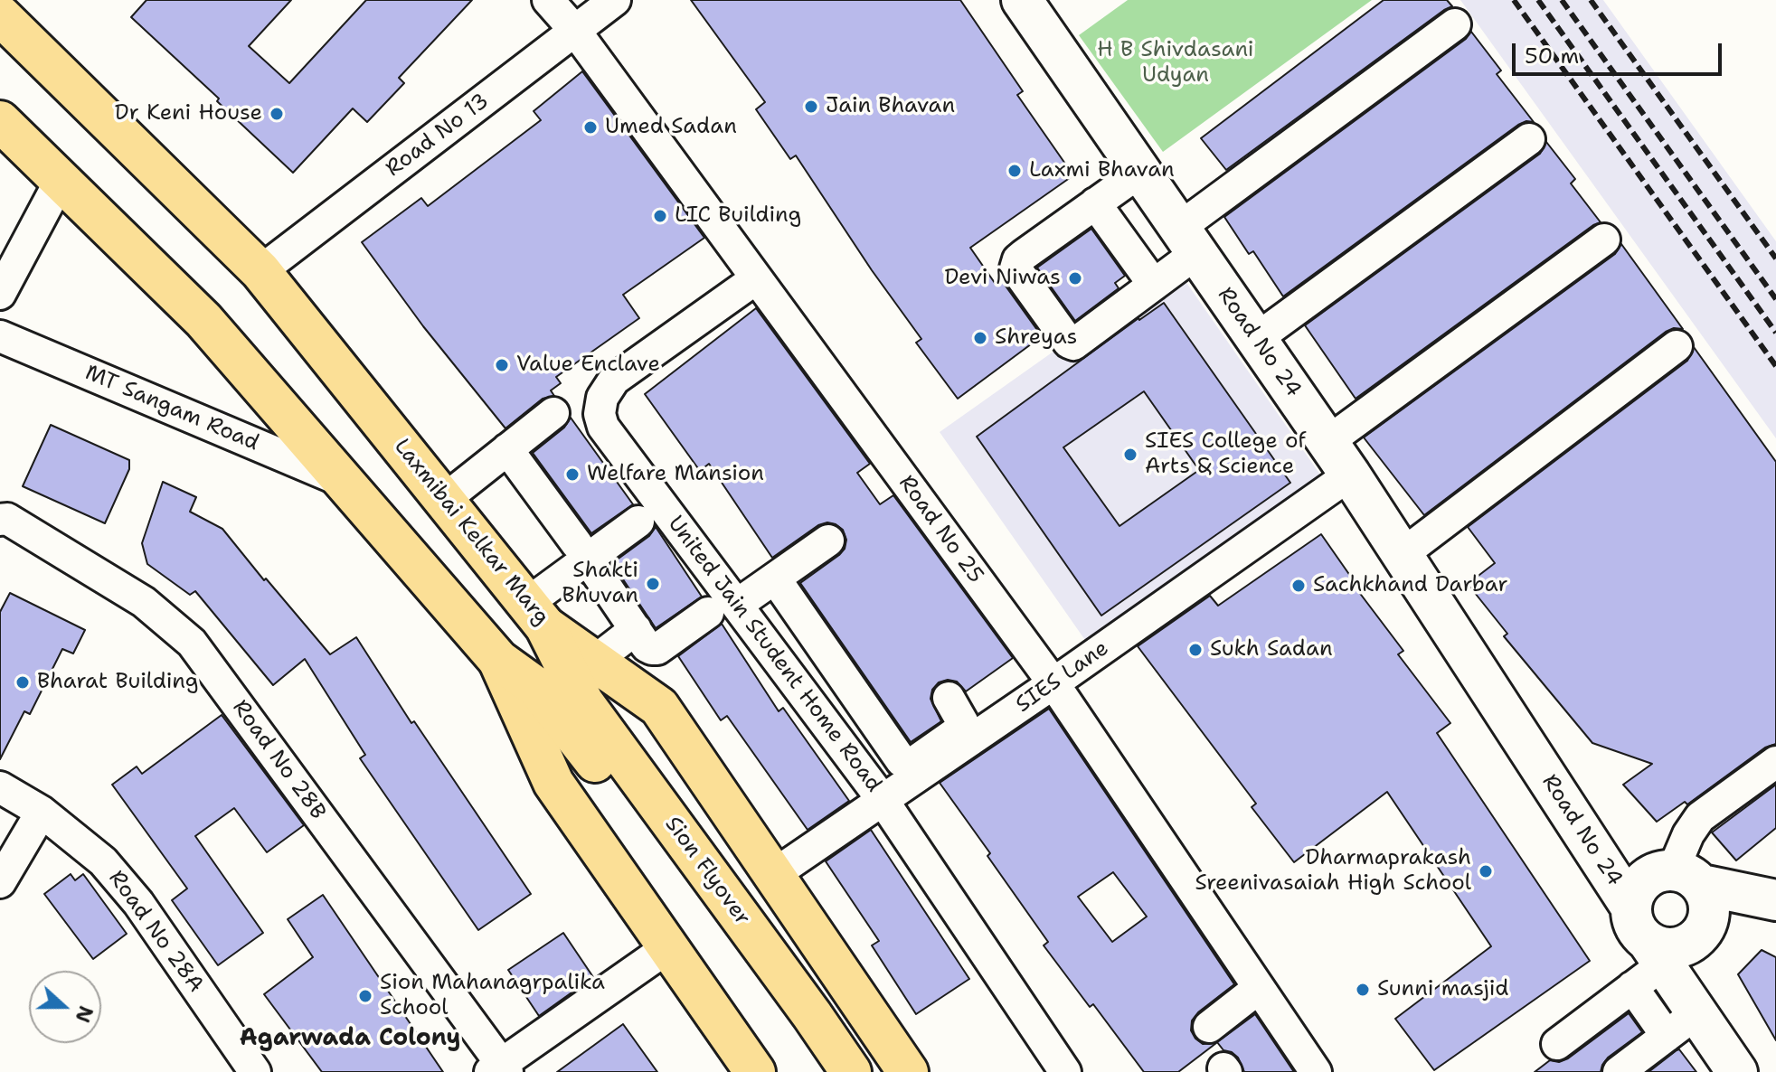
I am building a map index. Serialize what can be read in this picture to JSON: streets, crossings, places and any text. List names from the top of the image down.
{
  "streets": {
    "main road": ["Laxmibai Kelkar Marg", "Sion Flyover"],
    "street": [
      "Road No 13",
      "Road No 24",
      "MT Sangam Road",
      "Road No 25",
      "United Jain Student Home Road",
      "SIES Lane",
      "Road No 28B",
      "Road No 28A"
    ]
  },
  "crossings": [
    ["Road No 13", "Road No 25"],
    ["Road No 13", "Laxmibai Kelkar Marg"],
    ["Road No 24", "SIES Lane"],
    ["Road No 25", "United Jain Student Home Road"],
    ["Road No 25", "SIES Lane"],
    ["Laxmibai Kelkar Marg", "Sion Flyover"],
    ["United Jain Student Home Road", "SIES Lane"]
  ],
  "districts": ["Agarwada Colony"],
  "parks": ["H B Shivdasani Udyan"],
  "places": [
    "Jain Bhavan",
    "Dr Keni House",
    "Umed Sadan",
    "Laxmi Bhavan",
    "LIC Building",
    "Devi Niwas",
    "Shreyas",
    "Value Enclave",
    "SIES College of Arts & Science",
    "Welfare Mansion",
    "Shakti Bhuvan",
    "Sachkhand Darbar",
    "Sukh Sadan",
    "Bharat Building",
    "Dharmaprakash Sreenivasaiah High School",
    "Sunni masjid",
    "Sion Mahanagrpalika School"
  ],
  "scale_bar": "50 m",
  "north": "right"
}
